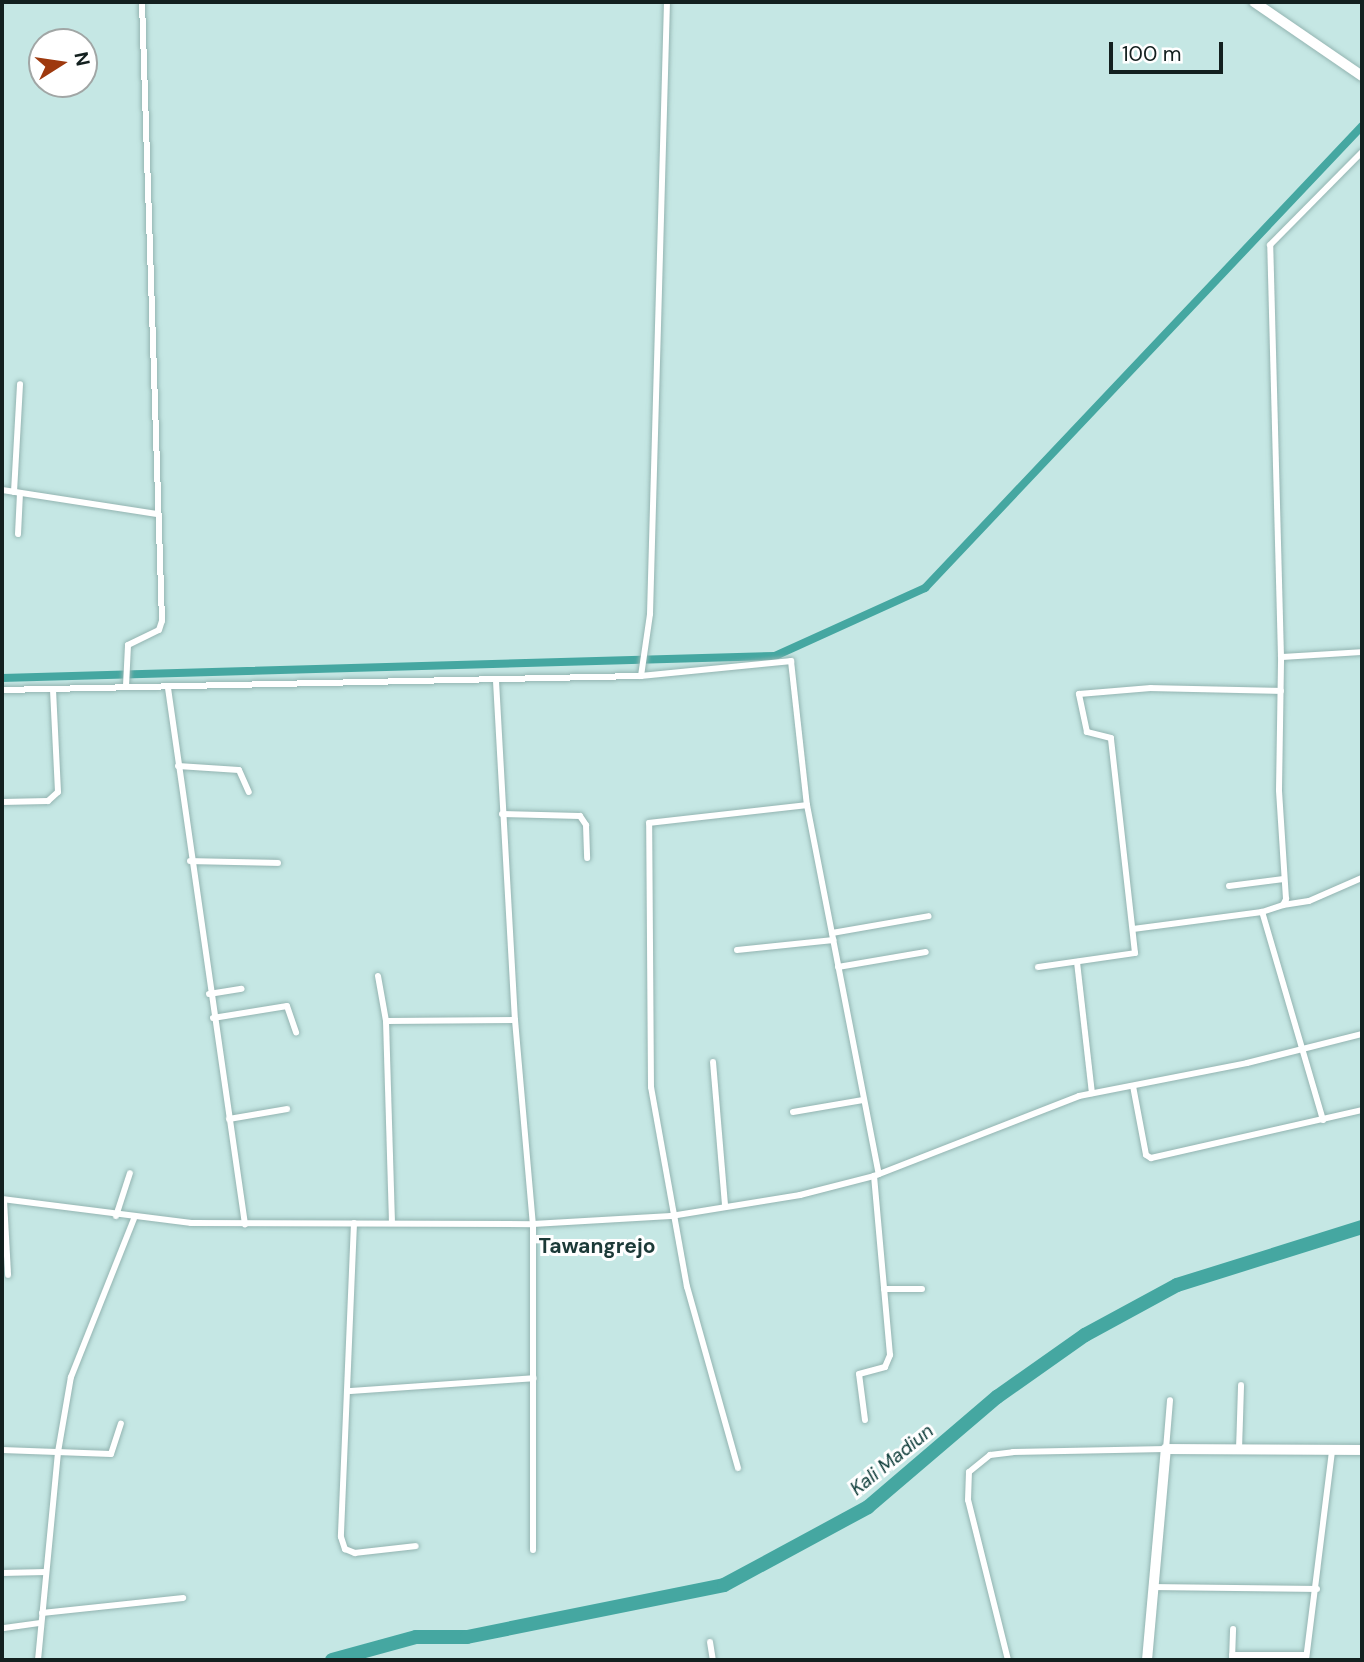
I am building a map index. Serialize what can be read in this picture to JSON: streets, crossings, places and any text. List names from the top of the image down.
{
  "districts": ["Tawangrejo"],
  "water": ["Kali Madiun"],
  "scale_bar": "100 m",
  "north": "right"
}
